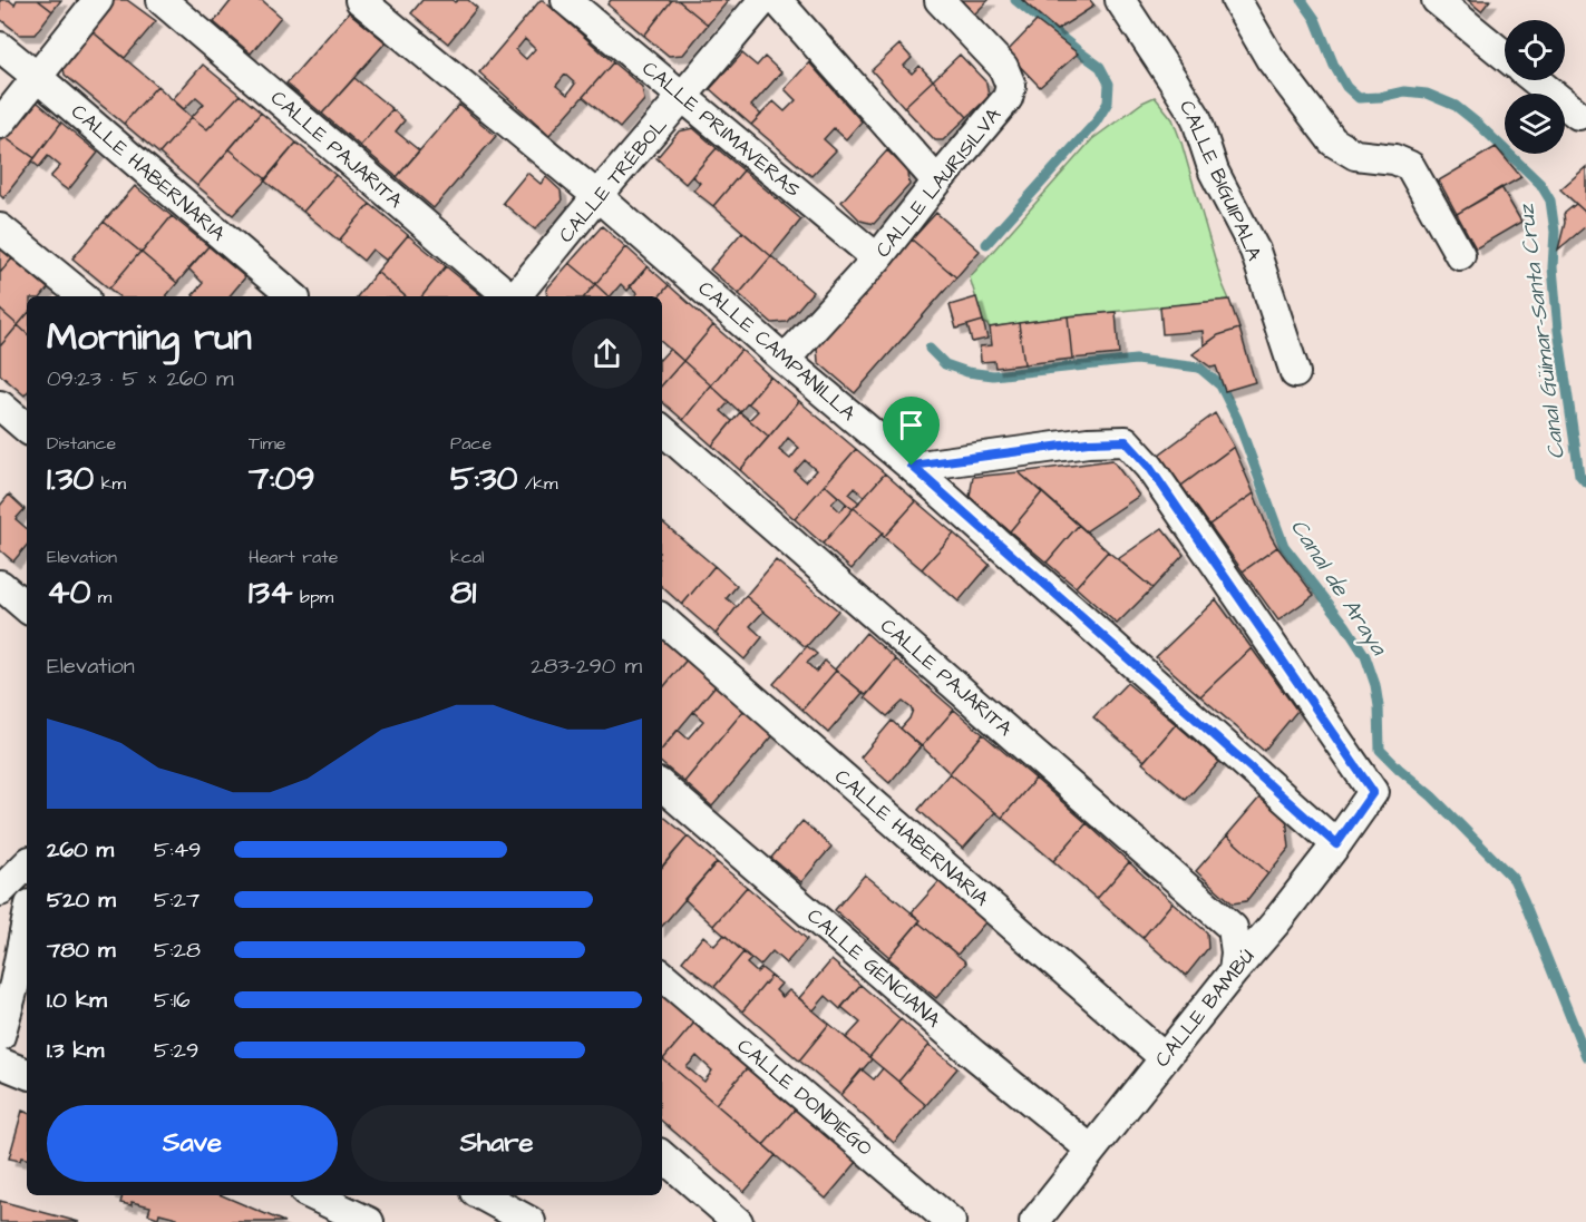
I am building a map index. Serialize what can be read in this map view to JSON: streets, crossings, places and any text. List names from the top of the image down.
{
  "streets": {
    "street": [
      "CALLE PRIMAVERAS",
      "CALLE PAJARITA",
      "CALLE HABERNARIA",
      "CALLE TRÉBOL",
      "CALLE BIGUIPALA",
      "CALLE LAURISILVA",
      "CALLE CAMPANILLA",
      "CALLE GENCIANA",
      "CALLE BAMBÚ",
      "CALLE DONDIEGO"
    ]
  },
  "crossings": [
    ["CALLE PRIMAVERAS", "CALLE TRÉBOL"],
    ["CALLE PRIMAVERAS", "CALLE LAURISILVA"],
    ["CALLE HABERNARIA", "CALLE BAMBÚ"],
    ["CALLE TRÉBOL", "CALLE CAMPANILLA"],
    ["CALLE LAURISILVA", "CALLE CAMPANILLA"],
    ["CALLE CAMPANILLA", "CALLE BAMBÚ"],
    ["CALLE GENCIANA", "CALLE BAMBÚ"]
  ],
  "water": ["Canal Güímar-Santa Cruz", "Canal de Araya"],
  "page": {
    "heading": ["Morning run", "09:23 · 5 × 260 m"],
    "stats": [
      ["Distance", "1.30 km"],
      ["Time", "7:09"],
      ["Pace", "5:30 /km"],
      ["Elevation", "40 m"],
      ["Heart rate", "134 bpm"],
      ["kcal", "81"]
    ],
    "chart": ["Elevation", "283–290 m"],
    "list": [
      {
        "name": "260 m",
        "note": "5:49"
      },
      {
        "name": "520 m",
        "note": "5:27"
      },
      {
        "name": "780 m",
        "note": "5:28"
      },
      {
        "name": "1.0 km",
        "note": "5:16"
      },
      {
        "name": "1.3 km",
        "note": "5:29"
      }
    ],
    "buttons": ["Save", "Share"]
  }
}
